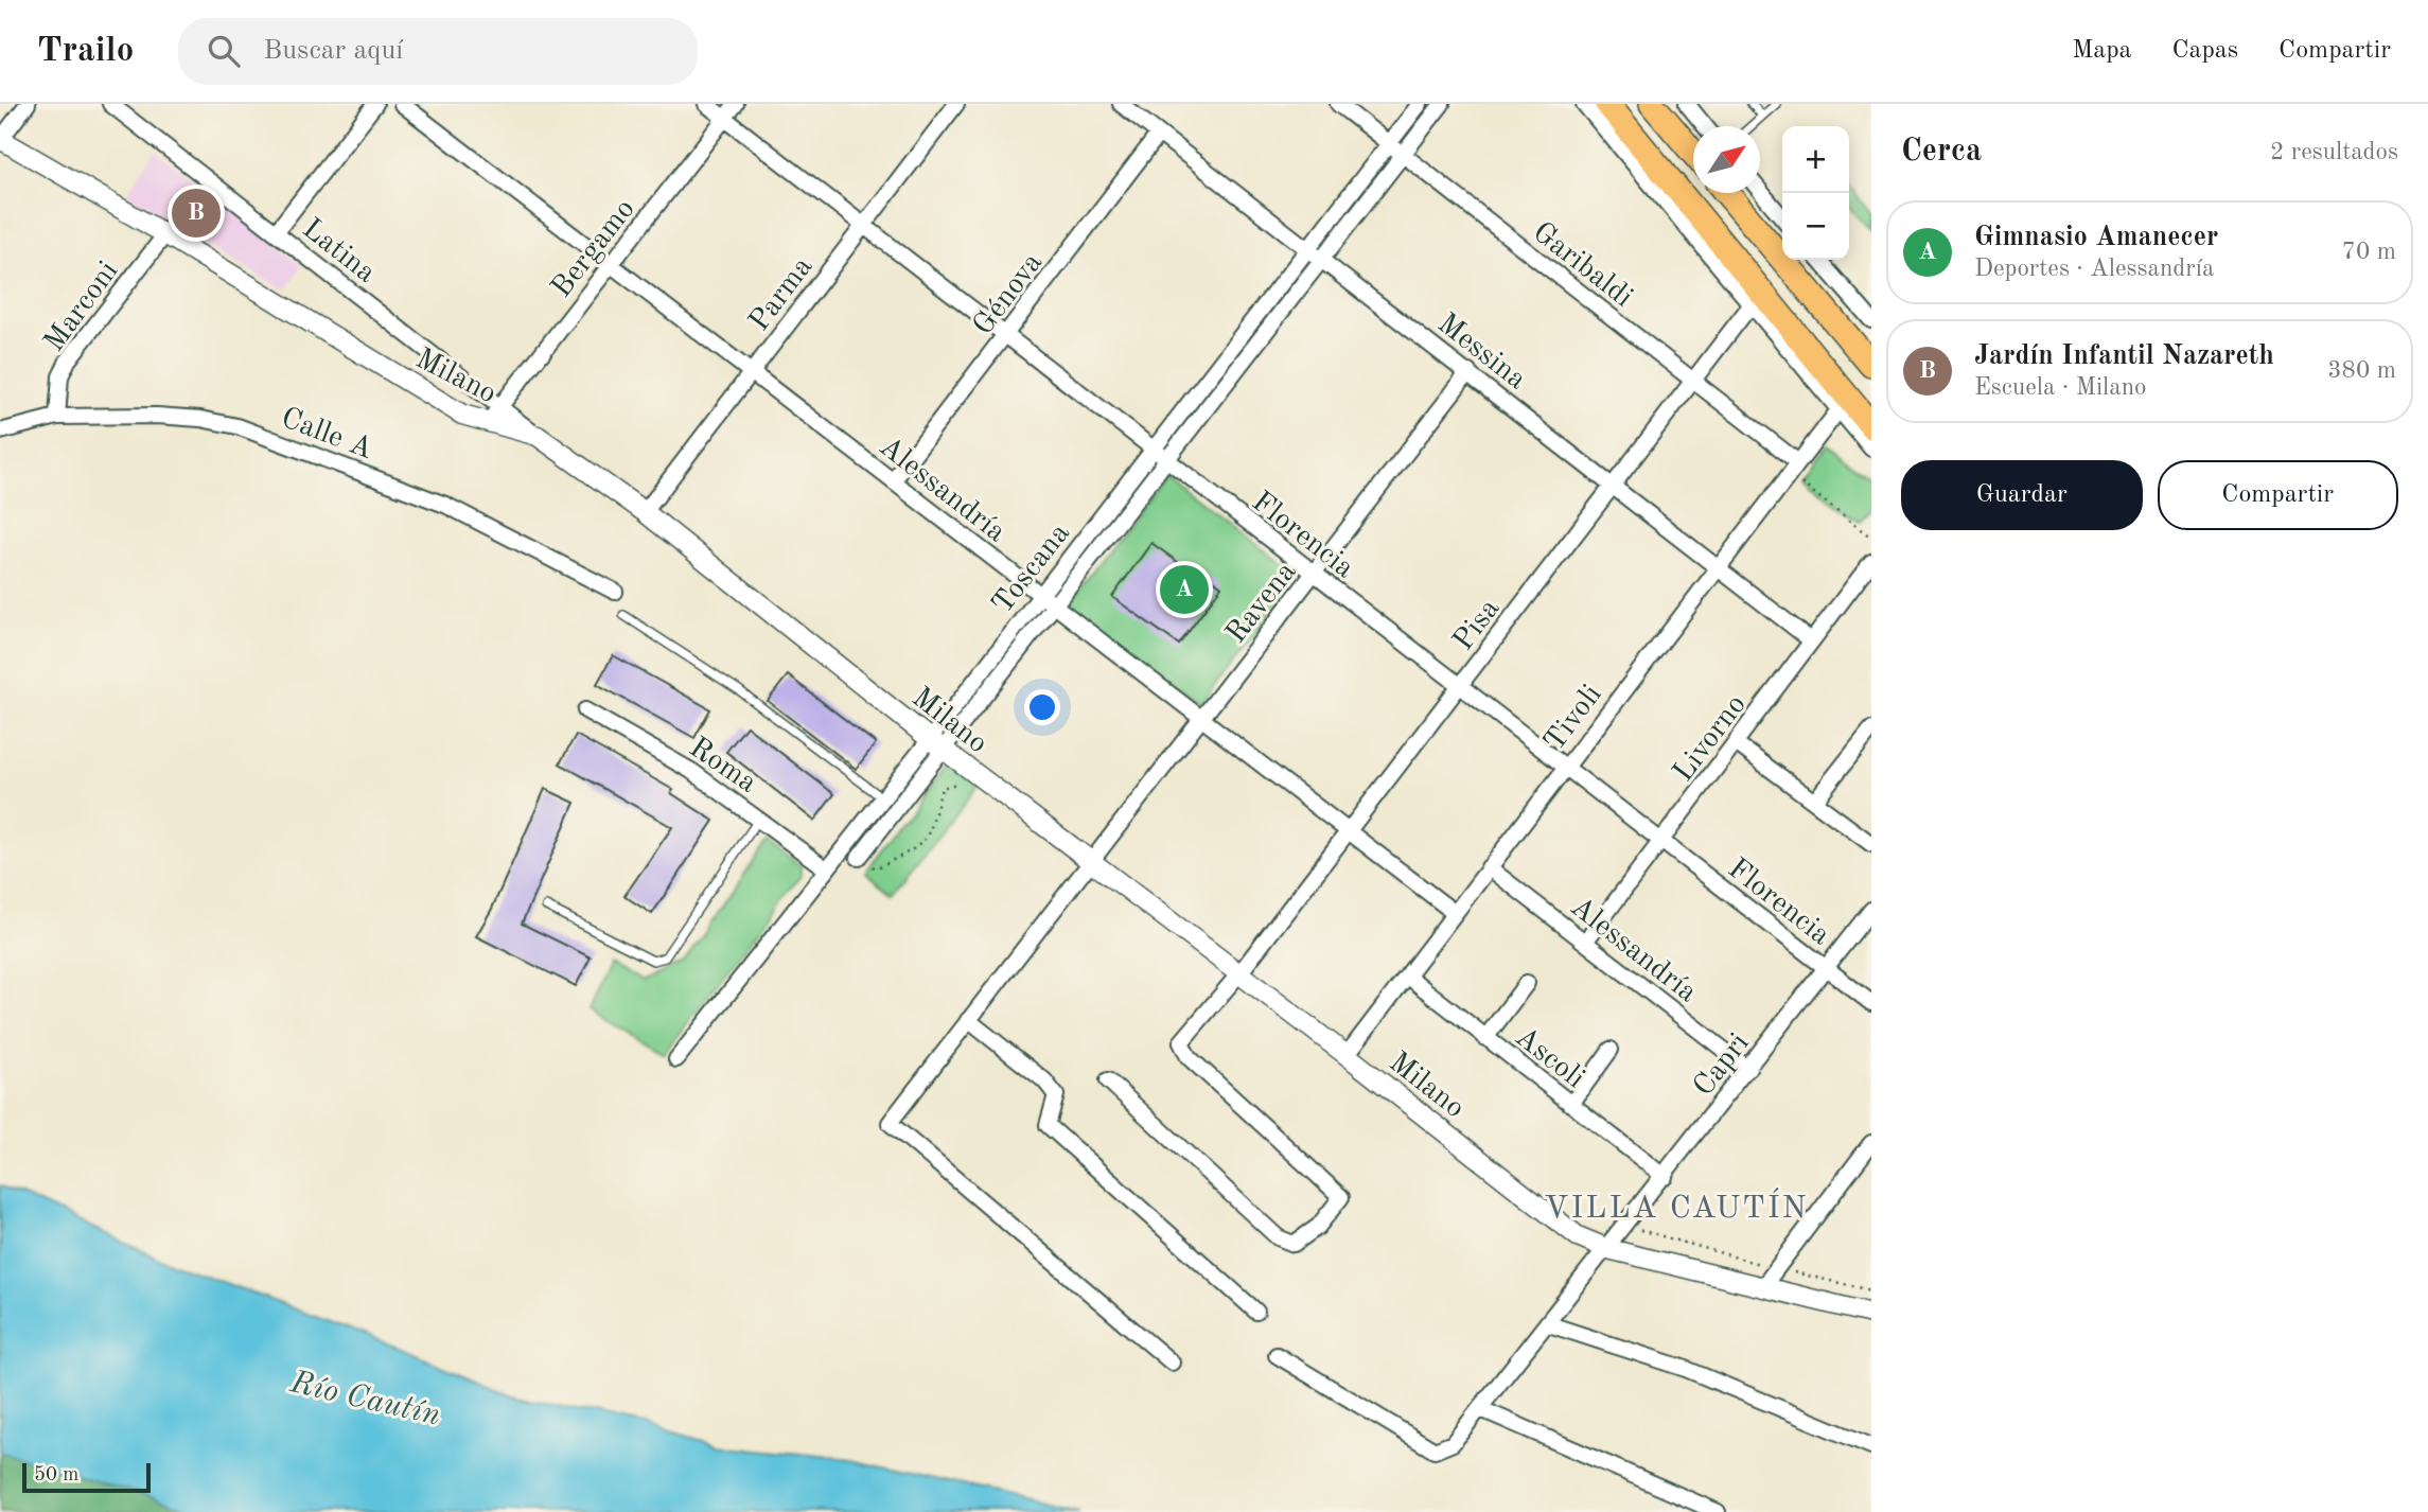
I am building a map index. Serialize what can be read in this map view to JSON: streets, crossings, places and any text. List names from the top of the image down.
{
  "streets": {
    "street": [
      "Bergamo",
      "Latina",
      "Garibaldi",
      "Parma",
      "Génova",
      "Marconi",
      "Messina",
      "Milano",
      "Calle A",
      "Alessandría",
      "Florencia",
      "Toscana",
      "Ravena",
      "Pisa",
      "Tivoli",
      "Livorno",
      "Roma",
      "Ascoli",
      "Capri"
    ]
  },
  "crossings": [
    ["Bergamo", "Latina"],
    ["Bergamo", "Milano"],
    ["Bergamo", "Alessandría"],
    ["Bergamo", "Florencia"],
    ["Latina", "Milano"],
    ["Garibaldi", "Toscana"],
    ["Garibaldi", "Pisa"],
    ["Garibaldi", "Tivoli"],
    ["Parma", "Milano"],
    ["Parma", "Alessandría"],
    ["Parma", "Florencia"],
    ["Génova", "Messina"],
    ["Génova", "Alessandría"],
    ["Génova", "Florencia"],
    ["Marconi", "Milano"],
    ["Marconi", "Calle A"],
    ["Messina", "Toscana"],
    ["Messina", "Ravena"],
    ["Messina", "Pisa"],
    ["Messina", "Tivoli"],
    ["Messina", "Livorno"],
    ["Milano", "Toscana"],
    ["Milano", "Ravena"],
    ["Milano", "Pisa"],
    ["Milano", "Tivoli"],
    ["Milano", "Capri"],
    ["Alessandría", "Toscana"],
    ["Alessandría", "Ravena"],
    ["Alessandría", "Pisa"],
    ["Alessandría", "Tivoli"],
    ["Alessandría", "Livorno"],
    ["Alessandría", "Capri"],
    ["Florencia", "Toscana"],
    ["Florencia", "Ravena"],
    ["Florencia", "Pisa"],
    ["Florencia", "Tivoli"],
    ["Florencia", "Livorno"],
    ["Florencia", "Capri"],
    ["Toscana", "Roma"],
    ["Tivoli", "Ascoli"],
    ["Ascoli", "Capri"]
  ],
  "districts": ["VILLA CAUTÍN"],
  "water": ["Río Cautín"],
  "scale_bar": "50 m",
  "north": "top right",
  "page": {
    "header": "Trailo",
    "search": "Buscar aquí",
    "nav": ["Mapa", "Capas", "Compartir"],
    "heading": ["Cerca", "2 resultados"],
    "map_buttons": ["+", "−"],
    "pins": ["B", "A"],
    "list": [
      {
        "mark": "A",
        "name": "Gimnasio Amanecer",
        "note": "Deportes · Alessandría",
        "value": "70 m"
      },
      {
        "mark": "B",
        "name": "Jardín Infantil Nazareth",
        "note": "Escuela · Milano",
        "value": "380 m"
      }
    ],
    "buttons": ["Guardar", "Compartir"],
    "scale": "50 m"
  }
}
